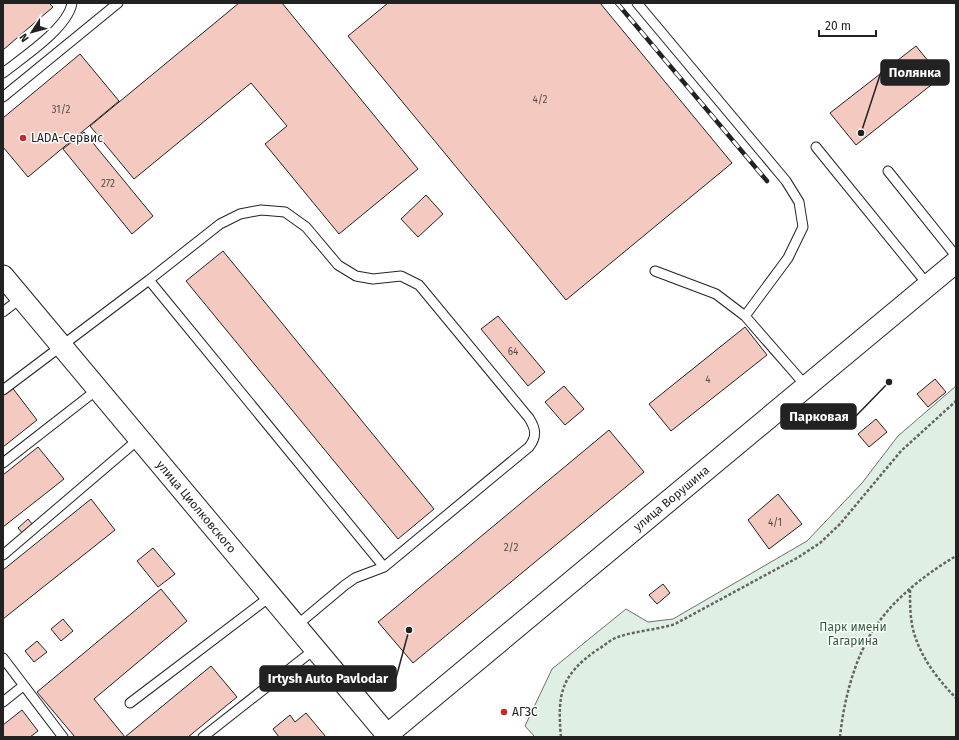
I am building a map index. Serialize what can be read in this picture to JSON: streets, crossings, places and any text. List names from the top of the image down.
{
  "streets": {
    "street": ["улица Ворушина", "улица Циолковского"]
  },
  "crossings": [
    ["улица Ворушина", "улица Циолковского"]
  ],
  "parks": ["Парк имени Гагарина"],
  "places": [
    "Полянка",
    "LADA-Сервис",
    "Парковая",
    "Irtysh Auto Pavlodar",
    "АГЗС"
  ],
  "house_numbers": [
    "4/2",
    "31/2",
    "272",
    "64",
    "4",
    "4/1",
    "2/2"
  ],
  "scale_bar": "20 m",
  "north": "bottom left"
}
